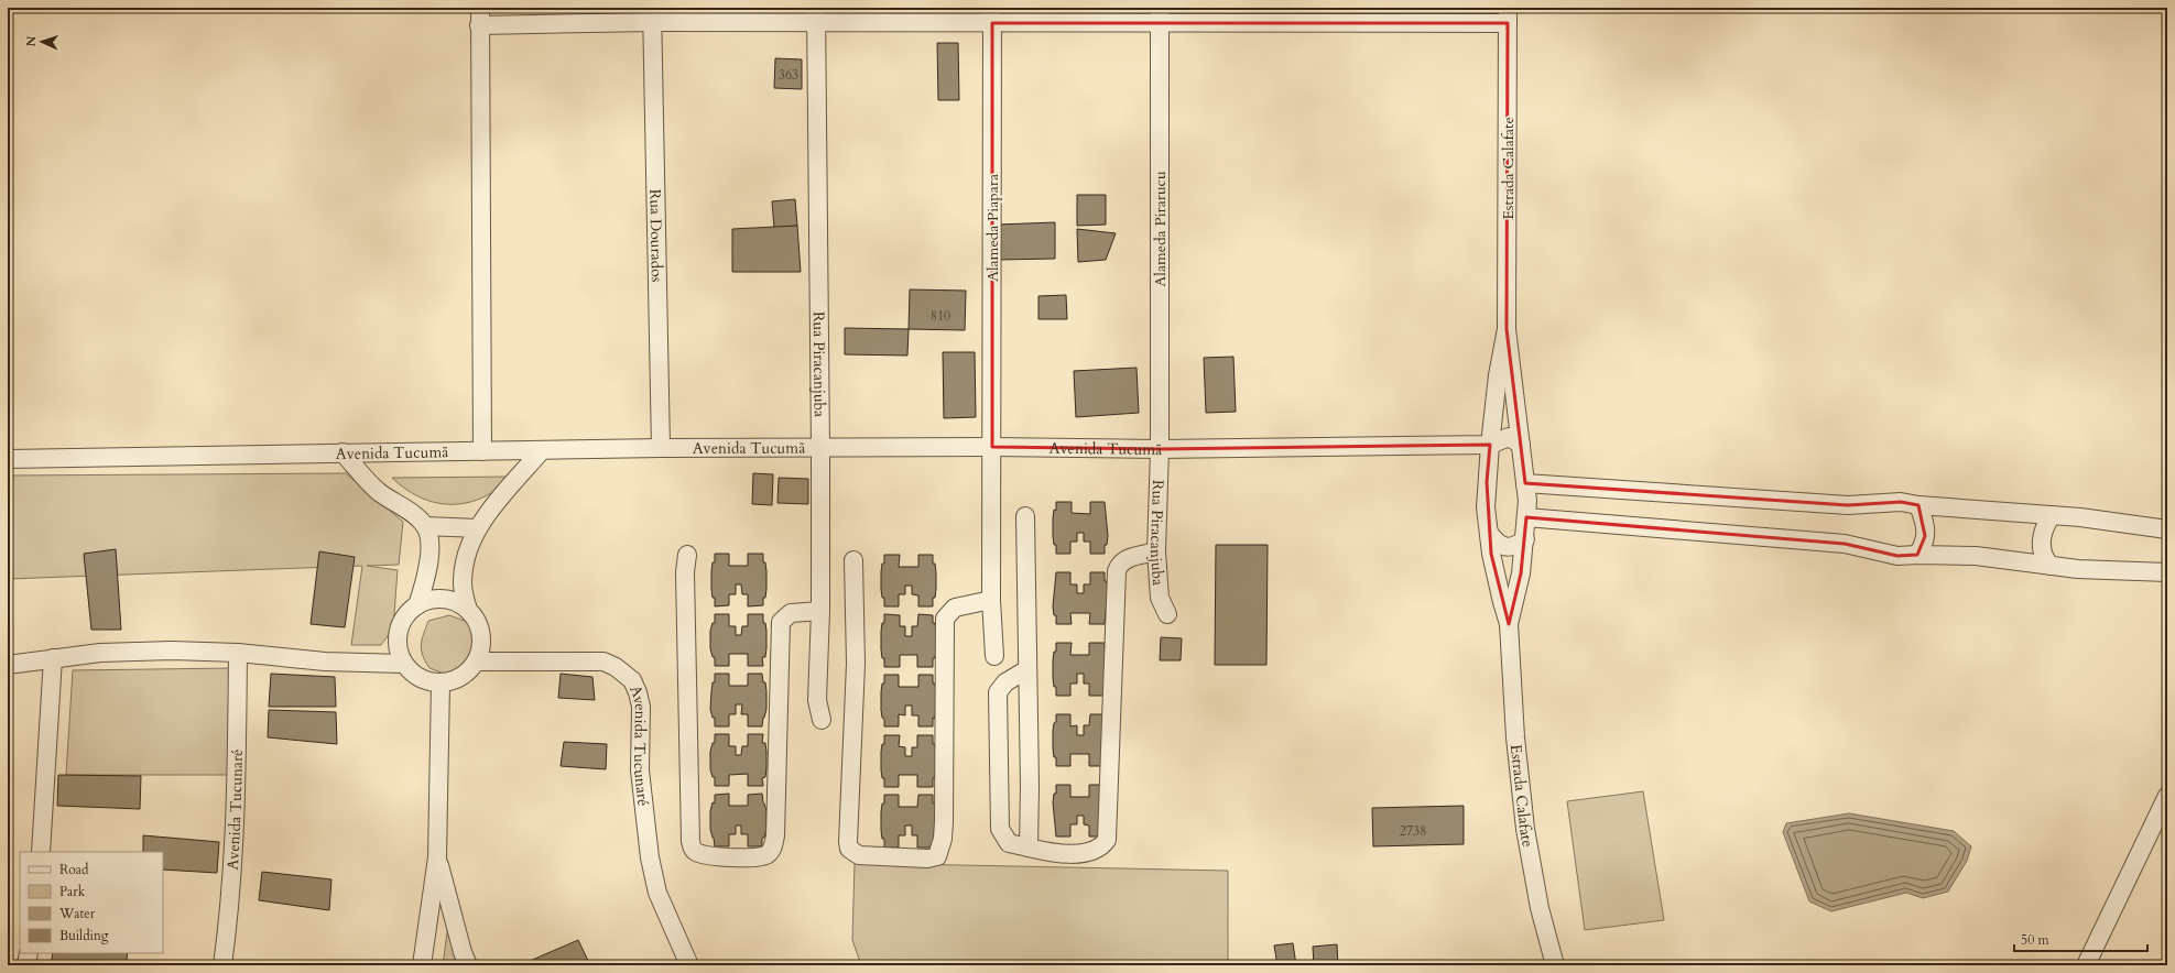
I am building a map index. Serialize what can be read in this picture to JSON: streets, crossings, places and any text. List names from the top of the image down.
{
  "streets": {
    "street": [
      "Estrada Calafate",
      "Alameda Piapara",
      "Alameda Pirarucu",
      "Rua Dourados",
      "Rua Piracanjuba",
      "Avenida Tucumã",
      "Avenida Tucunaré"
    ]
  },
  "crossings": [
    ["Estrada Calafate", "Avenida Tucumã"],
    ["Alameda Piapara", "Avenida Tucumã"],
    ["Alameda Pirarucu", "Rua Piracanjuba"],
    ["Alameda Pirarucu", "Avenida Tucumã"],
    ["Rua Dourados", "Avenida Tucumã"],
    ["Rua Piracanjuba", "Avenida Tucumã"]
  ],
  "house_numbers": ["363", "810", "2738"],
  "legend": [
    "Road",
    "Park",
    "Water",
    "Building"
  ],
  "scale_bar": "50 m",
  "north": "left"
}
